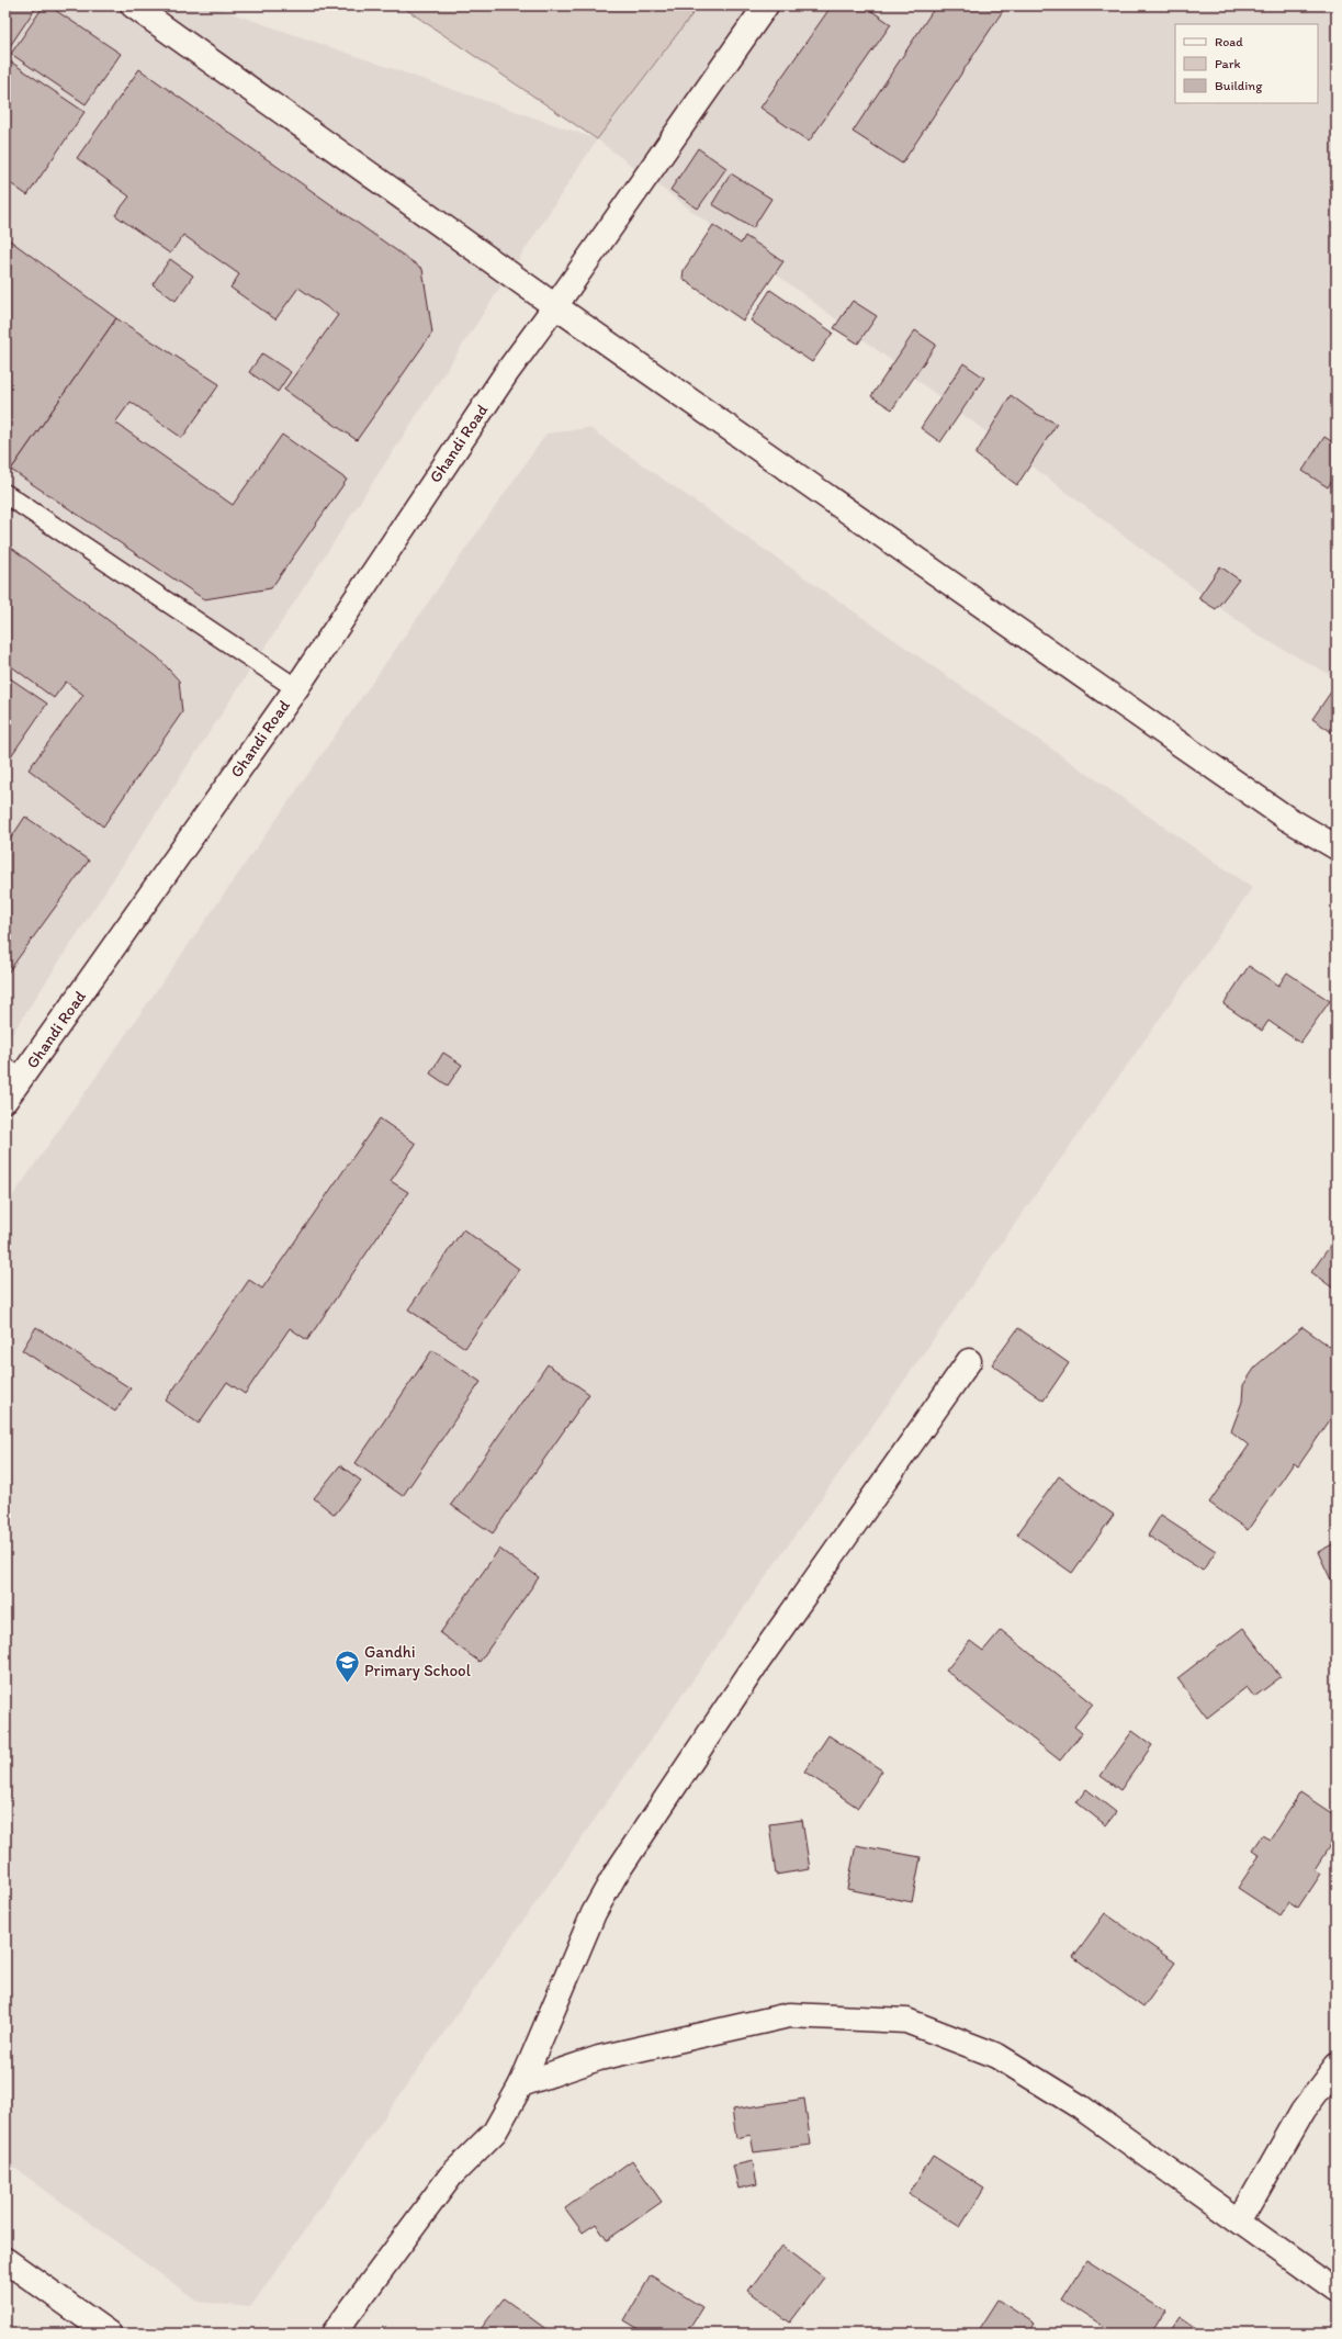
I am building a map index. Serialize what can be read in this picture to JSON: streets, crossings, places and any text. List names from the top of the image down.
{
  "streets": {
    "street": ["Ghandi Road"]
  },
  "places": {
    "school or university": ["Gandhi Primary School"]
  },
  "legend": ["Road", "Park", "Building"]
}
